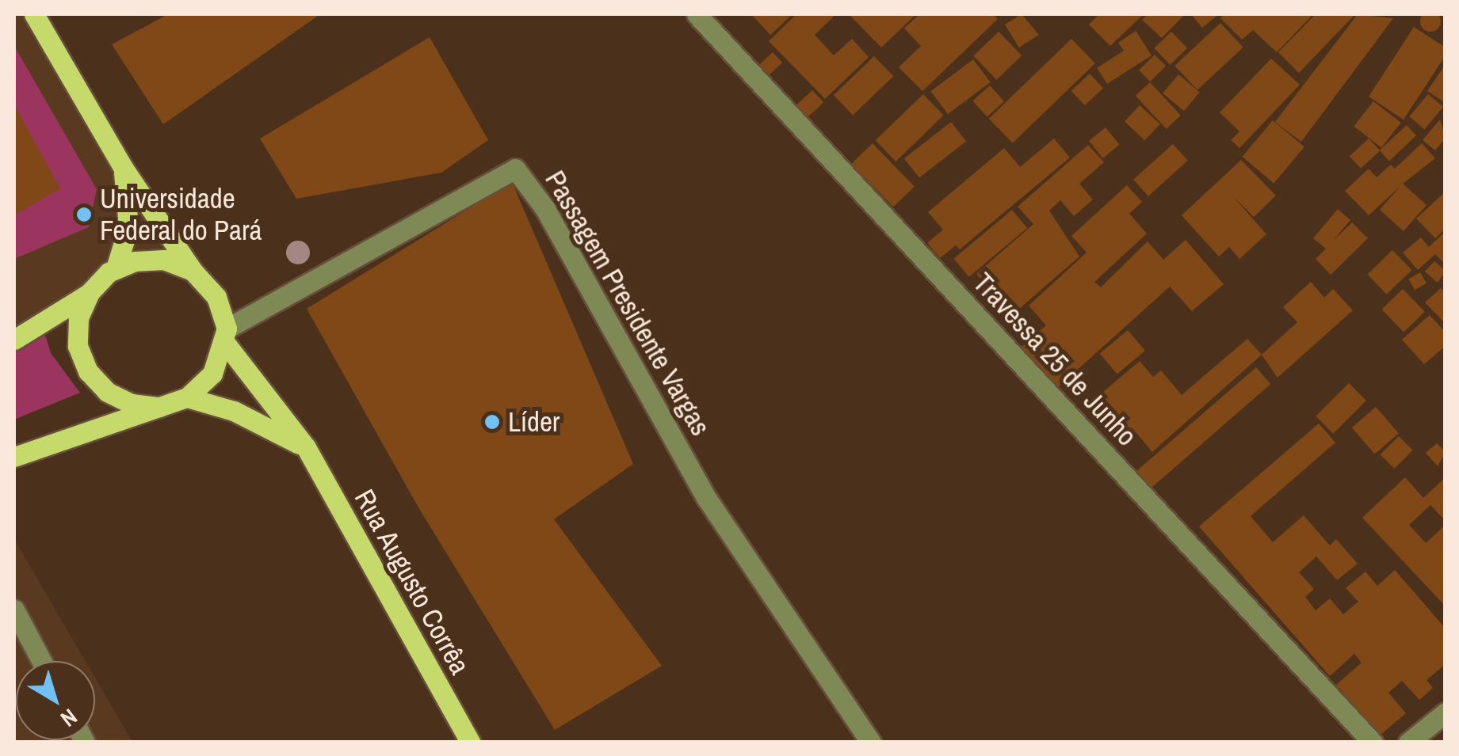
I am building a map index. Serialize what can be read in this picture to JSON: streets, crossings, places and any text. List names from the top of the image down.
{
  "streets": {
    "main road": ["Rua Augusto Corrêa"],
    "street": ["Passagem Presidente Vargas", "Travessa 25 de Junho"]
  },
  "crossings": [
    ["Passagem Presidente Vargas", "Rua Augusto Corrêa"]
  ],
  "places": ["Universidade Federal do Pará", "Líder"],
  "north": "bottom right"
}
